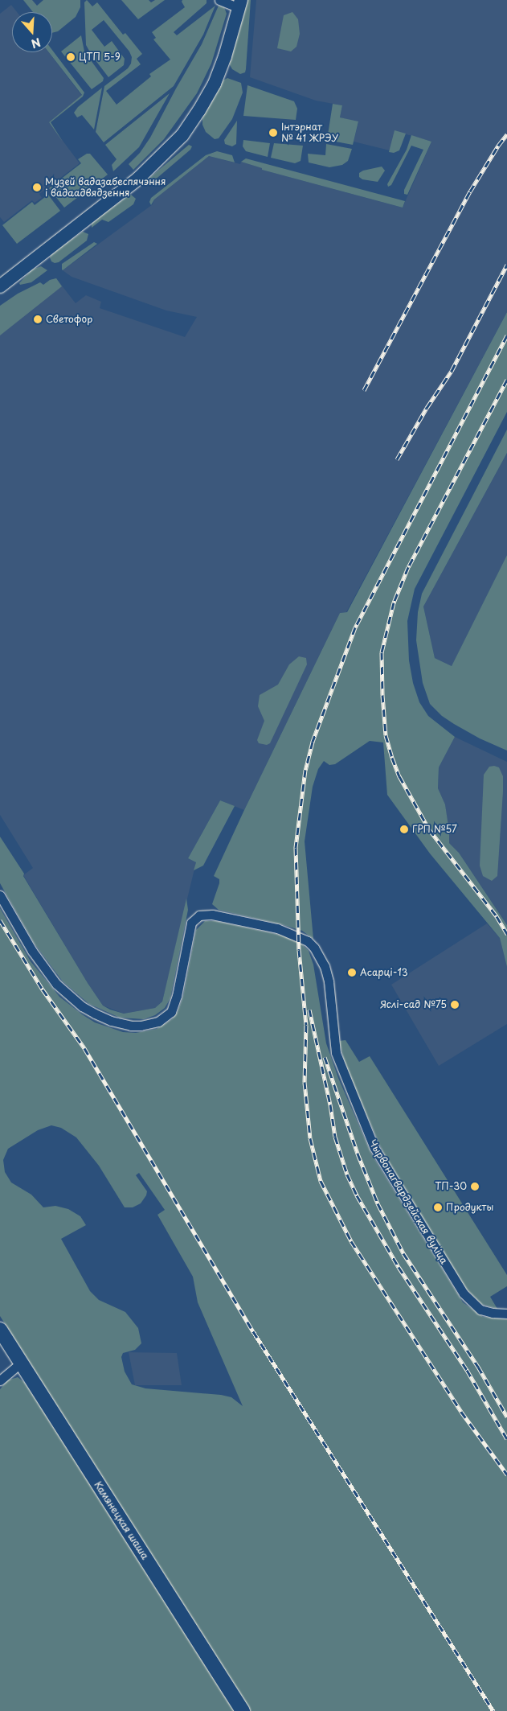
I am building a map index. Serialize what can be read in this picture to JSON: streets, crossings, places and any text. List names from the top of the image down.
{
  "streets": {
    "main road": ["Камянецкая шаша"],
    "street": ["Чырвонагвардзейская вуліца"]
  },
  "places": [
    "ЦТП 5-9",
    "Інтэрнат № 41 ЖРЭУ",
    "Музей вадазабеспячэння і вадаадвядзення",
    "Светофор",
    "ГРП №57",
    "Асарці-13",
    "Яслі-сад №75",
    "ТП-30",
    "Продукты"
  ],
  "north": "bottom"
}
